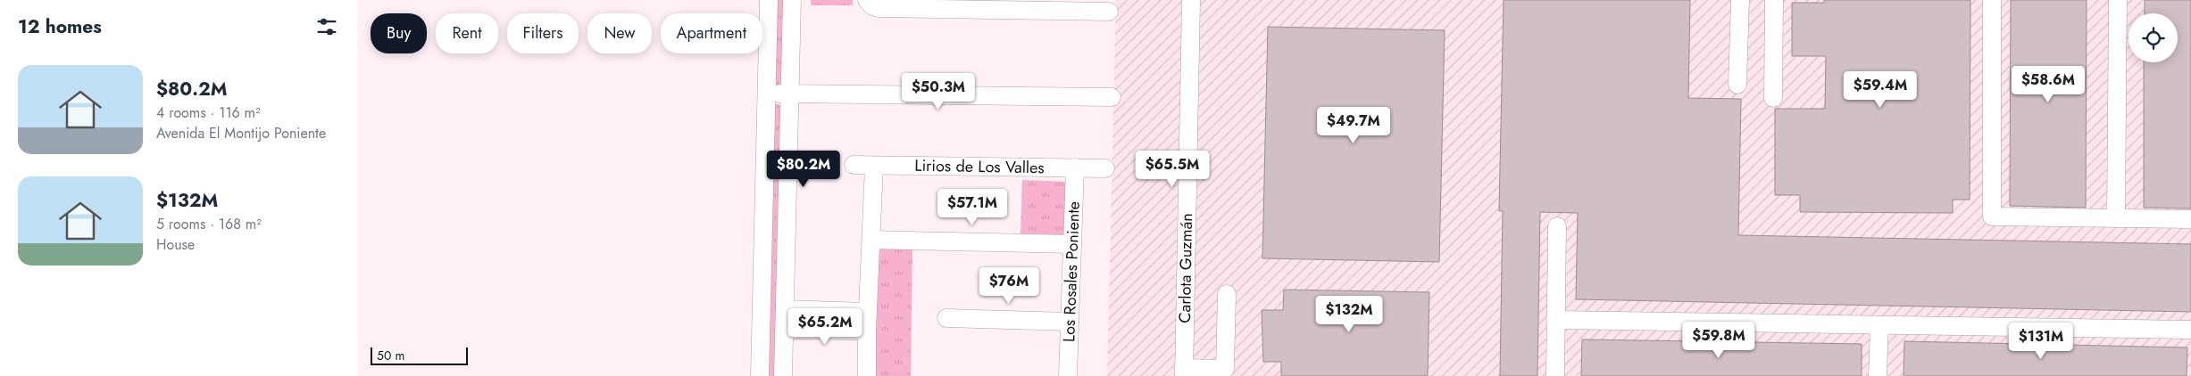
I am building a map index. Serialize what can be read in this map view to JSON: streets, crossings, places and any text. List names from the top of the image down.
{
  "streets": {
    "street": ["Lirios de Los Valles", "Carlota Guzmán", "Los Rosales Poniente"]
  },
  "crossings": [
    ["Lirios de Los Valles", "Los Rosales Poniente"]
  ],
  "scale_bar": "50 m",
  "page": {
    "heading": "12 homes",
    "chip": [
      "Buy",
      "Rent",
      "Filters",
      "New",
      "Apartment"
    ],
    "list": [
      {
        "name": "$80.2M",
        "note": "4 rooms · 116 m² · Avenida El Montijo Poniente"
      },
      {
        "name": "$132M",
        "note": "5 rooms · 168 m² · House"
      }
    ],
    "price": [
      "$58.6M",
      "$59.4M",
      "$50.3M",
      "$49.7M",
      "$80.2M",
      "$65.5M",
      "$57.1M",
      "$76M",
      "$132M",
      "$65.2M",
      "$59.8M",
      "$131M"
    ],
    "scale": "50 m"
  }
}
